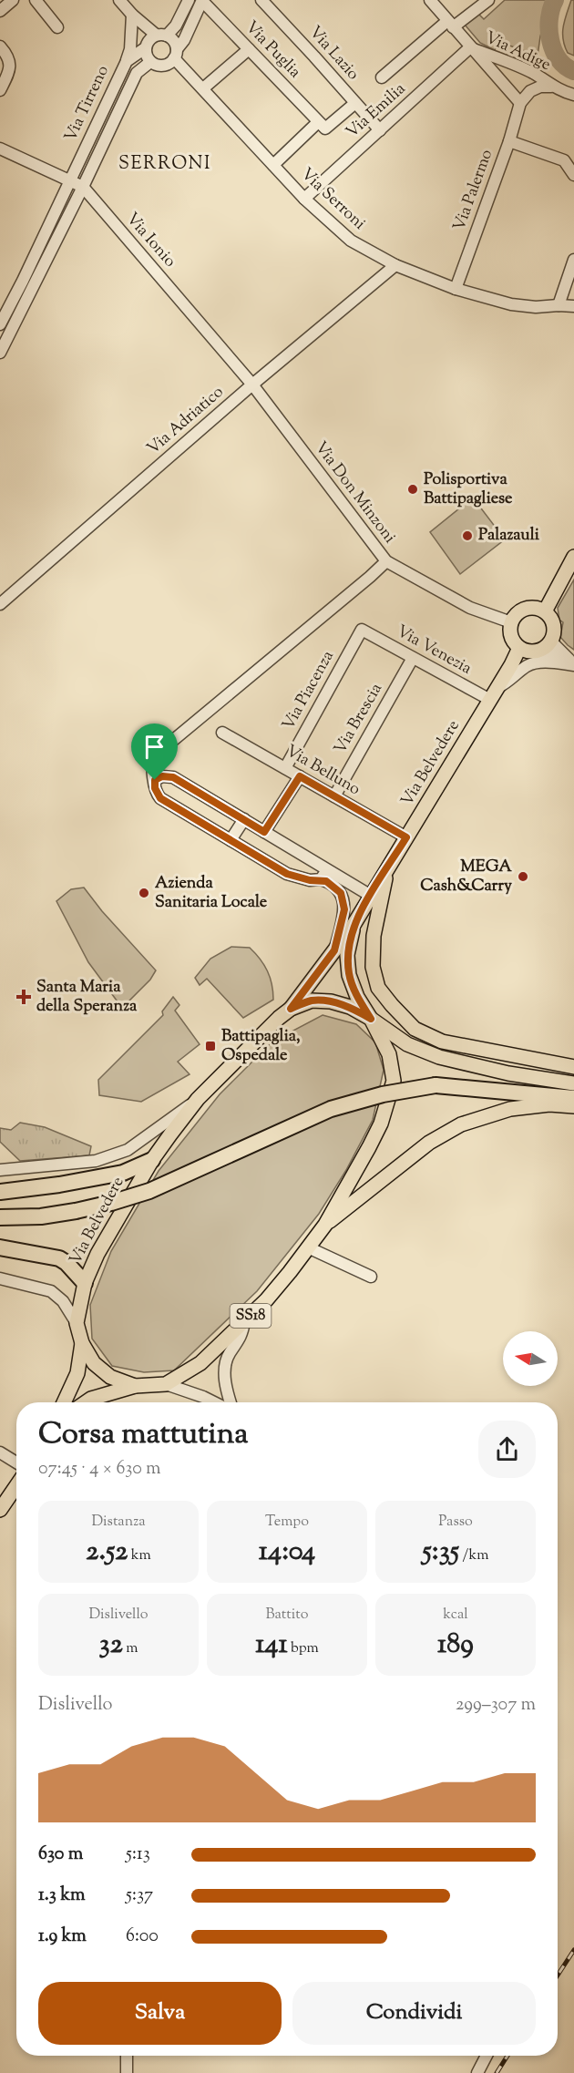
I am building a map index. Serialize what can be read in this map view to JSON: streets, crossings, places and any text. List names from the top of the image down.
{
  "streets": {
    "main road": ["Via Belvedere", "SS18"],
    "street": [
      "Via Puglia",
      "Via Adige",
      "Via Lazio",
      "Via Tirreno",
      "Via Emilia",
      "Via Palermo",
      "Via Serroni",
      "Via Ionio",
      "Via Adriatico",
      "Via Don Minzoni",
      "Via Venezia",
      "Via Piacenza",
      "Via Brescia",
      "Via Belluno"
    ]
  },
  "crossings": [
    ["Via Adige", "Via Emilia"],
    ["Via Adige", "Via Palermo"],
    ["Via Lazio", "Via Emilia"],
    ["Via Tirreno", "Via Serroni"],
    ["Via Tirreno", "Via Ionio"],
    ["Via Emilia", "Via Serroni"],
    ["Via Palermo", "Via Serroni"],
    ["Via Serroni", "Via Adriatico"],
    ["Via Ionio", "Via Adriatico"],
    ["Via Ionio", "Via Don Minzoni"],
    ["Via Adriatico", "Via Don Minzoni"],
    ["Via Don Minzoni", "Via Belvedere"],
    ["Via Venezia", "Via Piacenza"],
    ["Via Venezia", "Via Brescia"],
    ["Via Venezia", "Via Belvedere"],
    ["Via Piacenza", "Via Belluno"],
    ["Via Brescia", "Via Belluno"],
    ["Via Belvedere", "Via Belluno"],
    ["Via Belvedere", "SS18"]
  ],
  "districts": ["SERRONI"],
  "places": {
    "other": [
      "Polisportiva Battipagliese",
      "Palazauli",
      "MEGA Cash&Carry",
      "Azienda Sanitaria Locale"
    ],
    "health": ["Santa Maria della Speranza"],
    "transit": ["Battipaglia, Ospedale"]
  },
  "north": "left",
  "page": {
    "heading": ["Corsa mattutina", "07:45 · 4 × 630 m"],
    "stats": [
      ["Distanza", "2.52 km"],
      ["Tempo", "14:04"],
      ["Passo", "5:35 /km"],
      ["Dislivello", "32 m"],
      ["Battito", "141 bpm"],
      ["kcal", "189"]
    ],
    "chart": ["Dislivello", "299–307 m"],
    "list": [
      {
        "name": "630 m",
        "note": "5:13"
      },
      {
        "name": "1.3 km",
        "note": "5:37"
      },
      {
        "name": "1.9 km",
        "note": "6:00"
      }
    ],
    "buttons": ["Salva", "Condividi"]
  }
}
